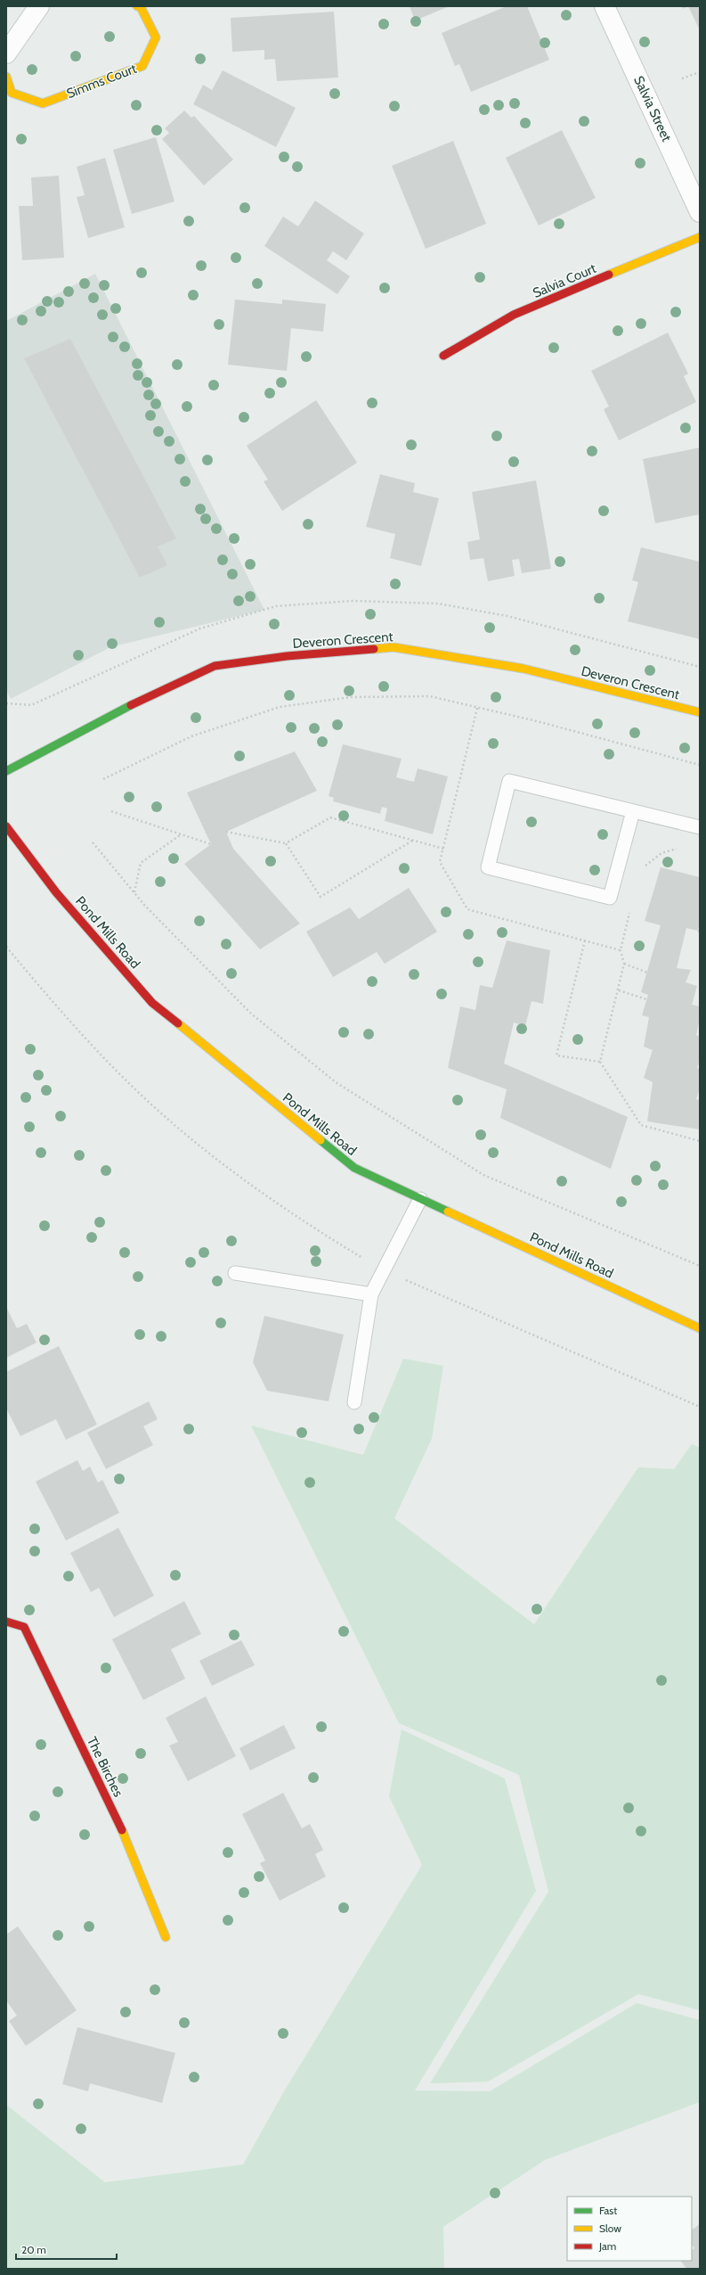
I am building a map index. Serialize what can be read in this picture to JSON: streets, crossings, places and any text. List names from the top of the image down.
{
  "streets": {
    "street": [
      "Simms Court",
      "Salvia Street",
      "Salvia Court",
      "Deveron Crescent",
      "Pond Mills Road",
      "The Birches"
    ]
  },
  "legend": ["Fast", "Slow", "Jam"],
  "scale_bar": "20 m"
}
